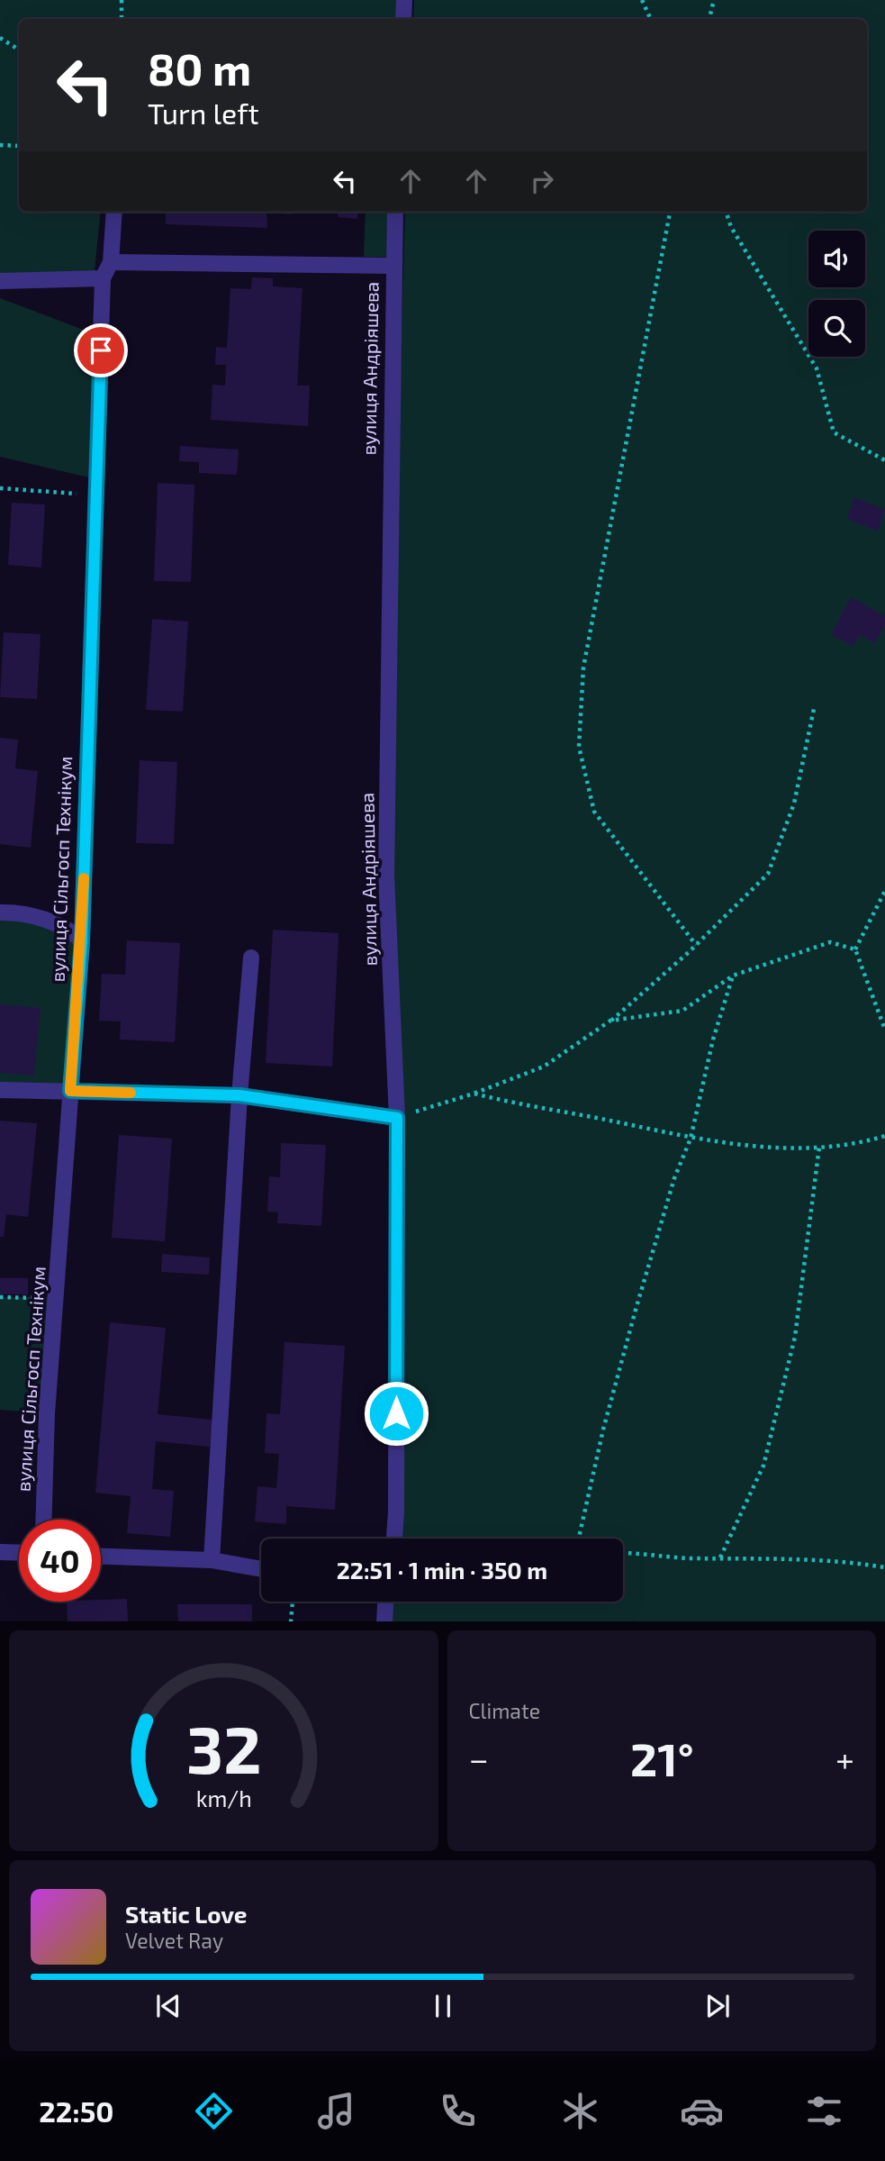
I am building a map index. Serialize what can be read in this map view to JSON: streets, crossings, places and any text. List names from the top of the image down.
{
  "streets": {
    "street": ["вулиця Андріяшева", "вулиця Сільгосп Технікум"]
  },
  "page": {
    "turn": ["80 m", "Turn left"],
    "limit": "40",
    "trip": "22:51 · 1 min · 350 m",
    "tile": "Climate",
    "heat": ["−", "21°", "+"],
    "song": ["Static Love", "Velvet Ray"],
    "tabs": "22:50",
    "gauge": ["32", "km/h"]
  }
}
